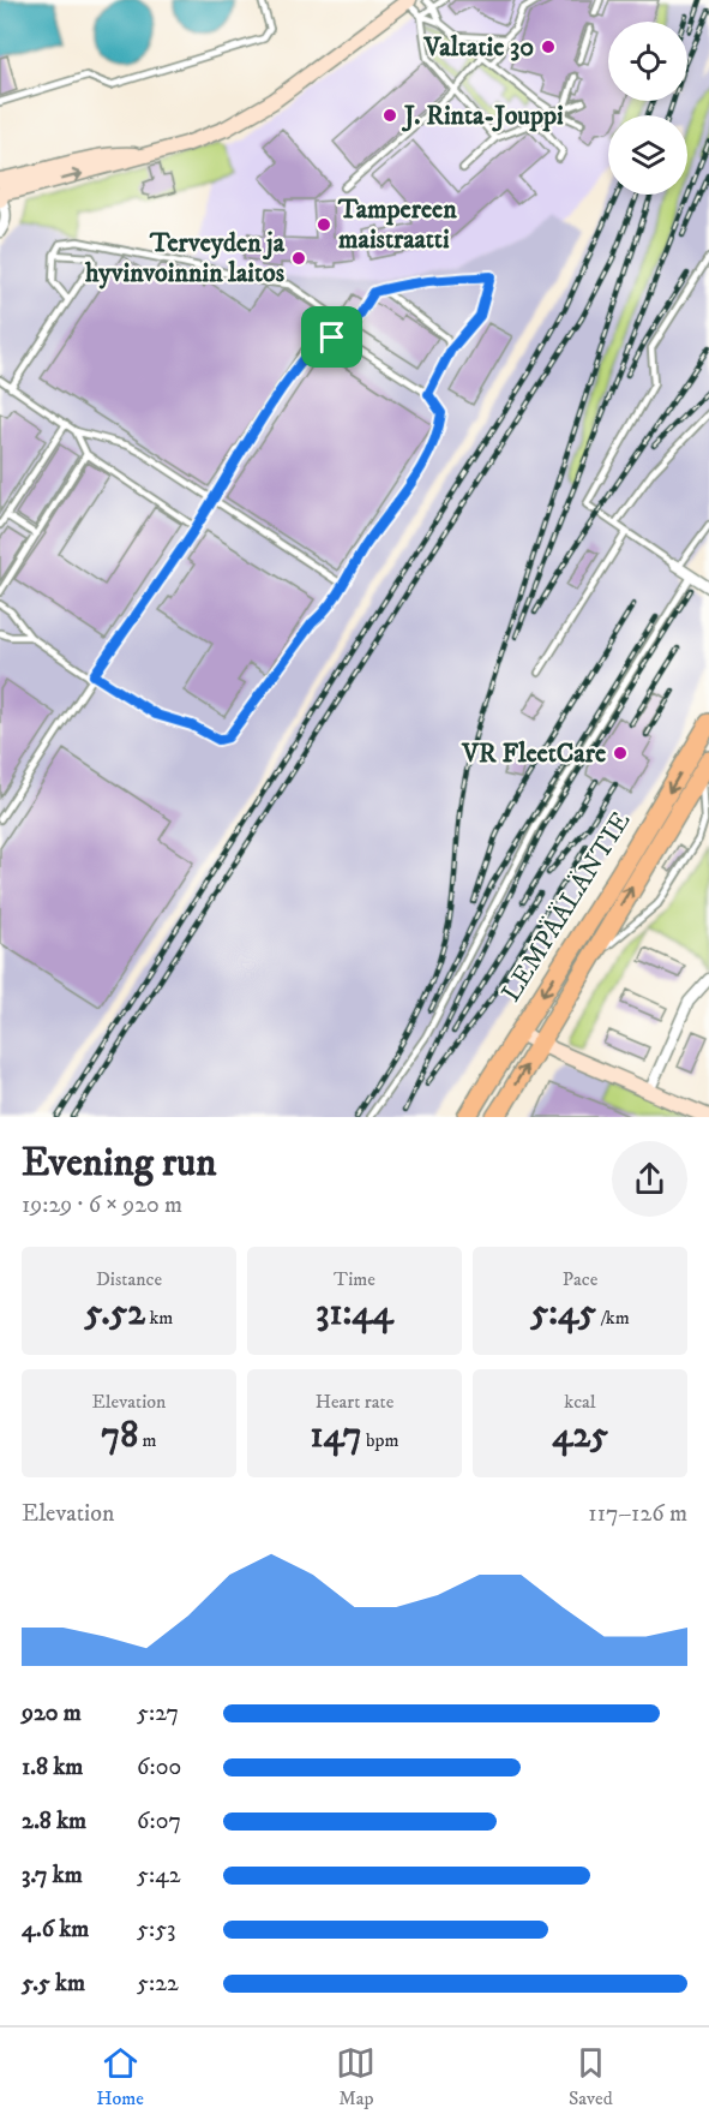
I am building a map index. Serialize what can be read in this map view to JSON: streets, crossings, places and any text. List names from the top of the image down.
{
  "streets": {
    "highway": ["LEMPÄÄLÄNTIE"]
  },
  "places": [
    "Valtatie 30",
    "J. Rinta-Jouppi",
    "Tampereen maistraatti",
    "Terveyden ja hyvinvoinnin laitos",
    "VR FleetCare"
  ],
  "page": {
    "heading": ["Evening run", "19:29 · 6 × 920 m"],
    "stats": [
      ["Distance", "5.52 km"],
      ["Time", "31:44"],
      ["Pace", "5:45 /km"],
      ["Elevation", "78 m"],
      ["Heart rate", "147 bpm"],
      ["kcal", "425"]
    ],
    "chart": ["Elevation", "117–126 m"],
    "list": [
      {
        "name": "920 m",
        "note": "5:27"
      },
      {
        "name": "1.8 km",
        "note": "6:00"
      },
      {
        "name": "2.8 km",
        "note": "6:07"
      },
      {
        "name": "3.7 km",
        "note": "5:42"
      },
      {
        "name": "4.6 km",
        "note": "5:53"
      },
      {
        "name": "5.5 km",
        "note": "5:22"
      }
    ],
    "tabs": ["Home", "Map", "Saved"]
  }
}
